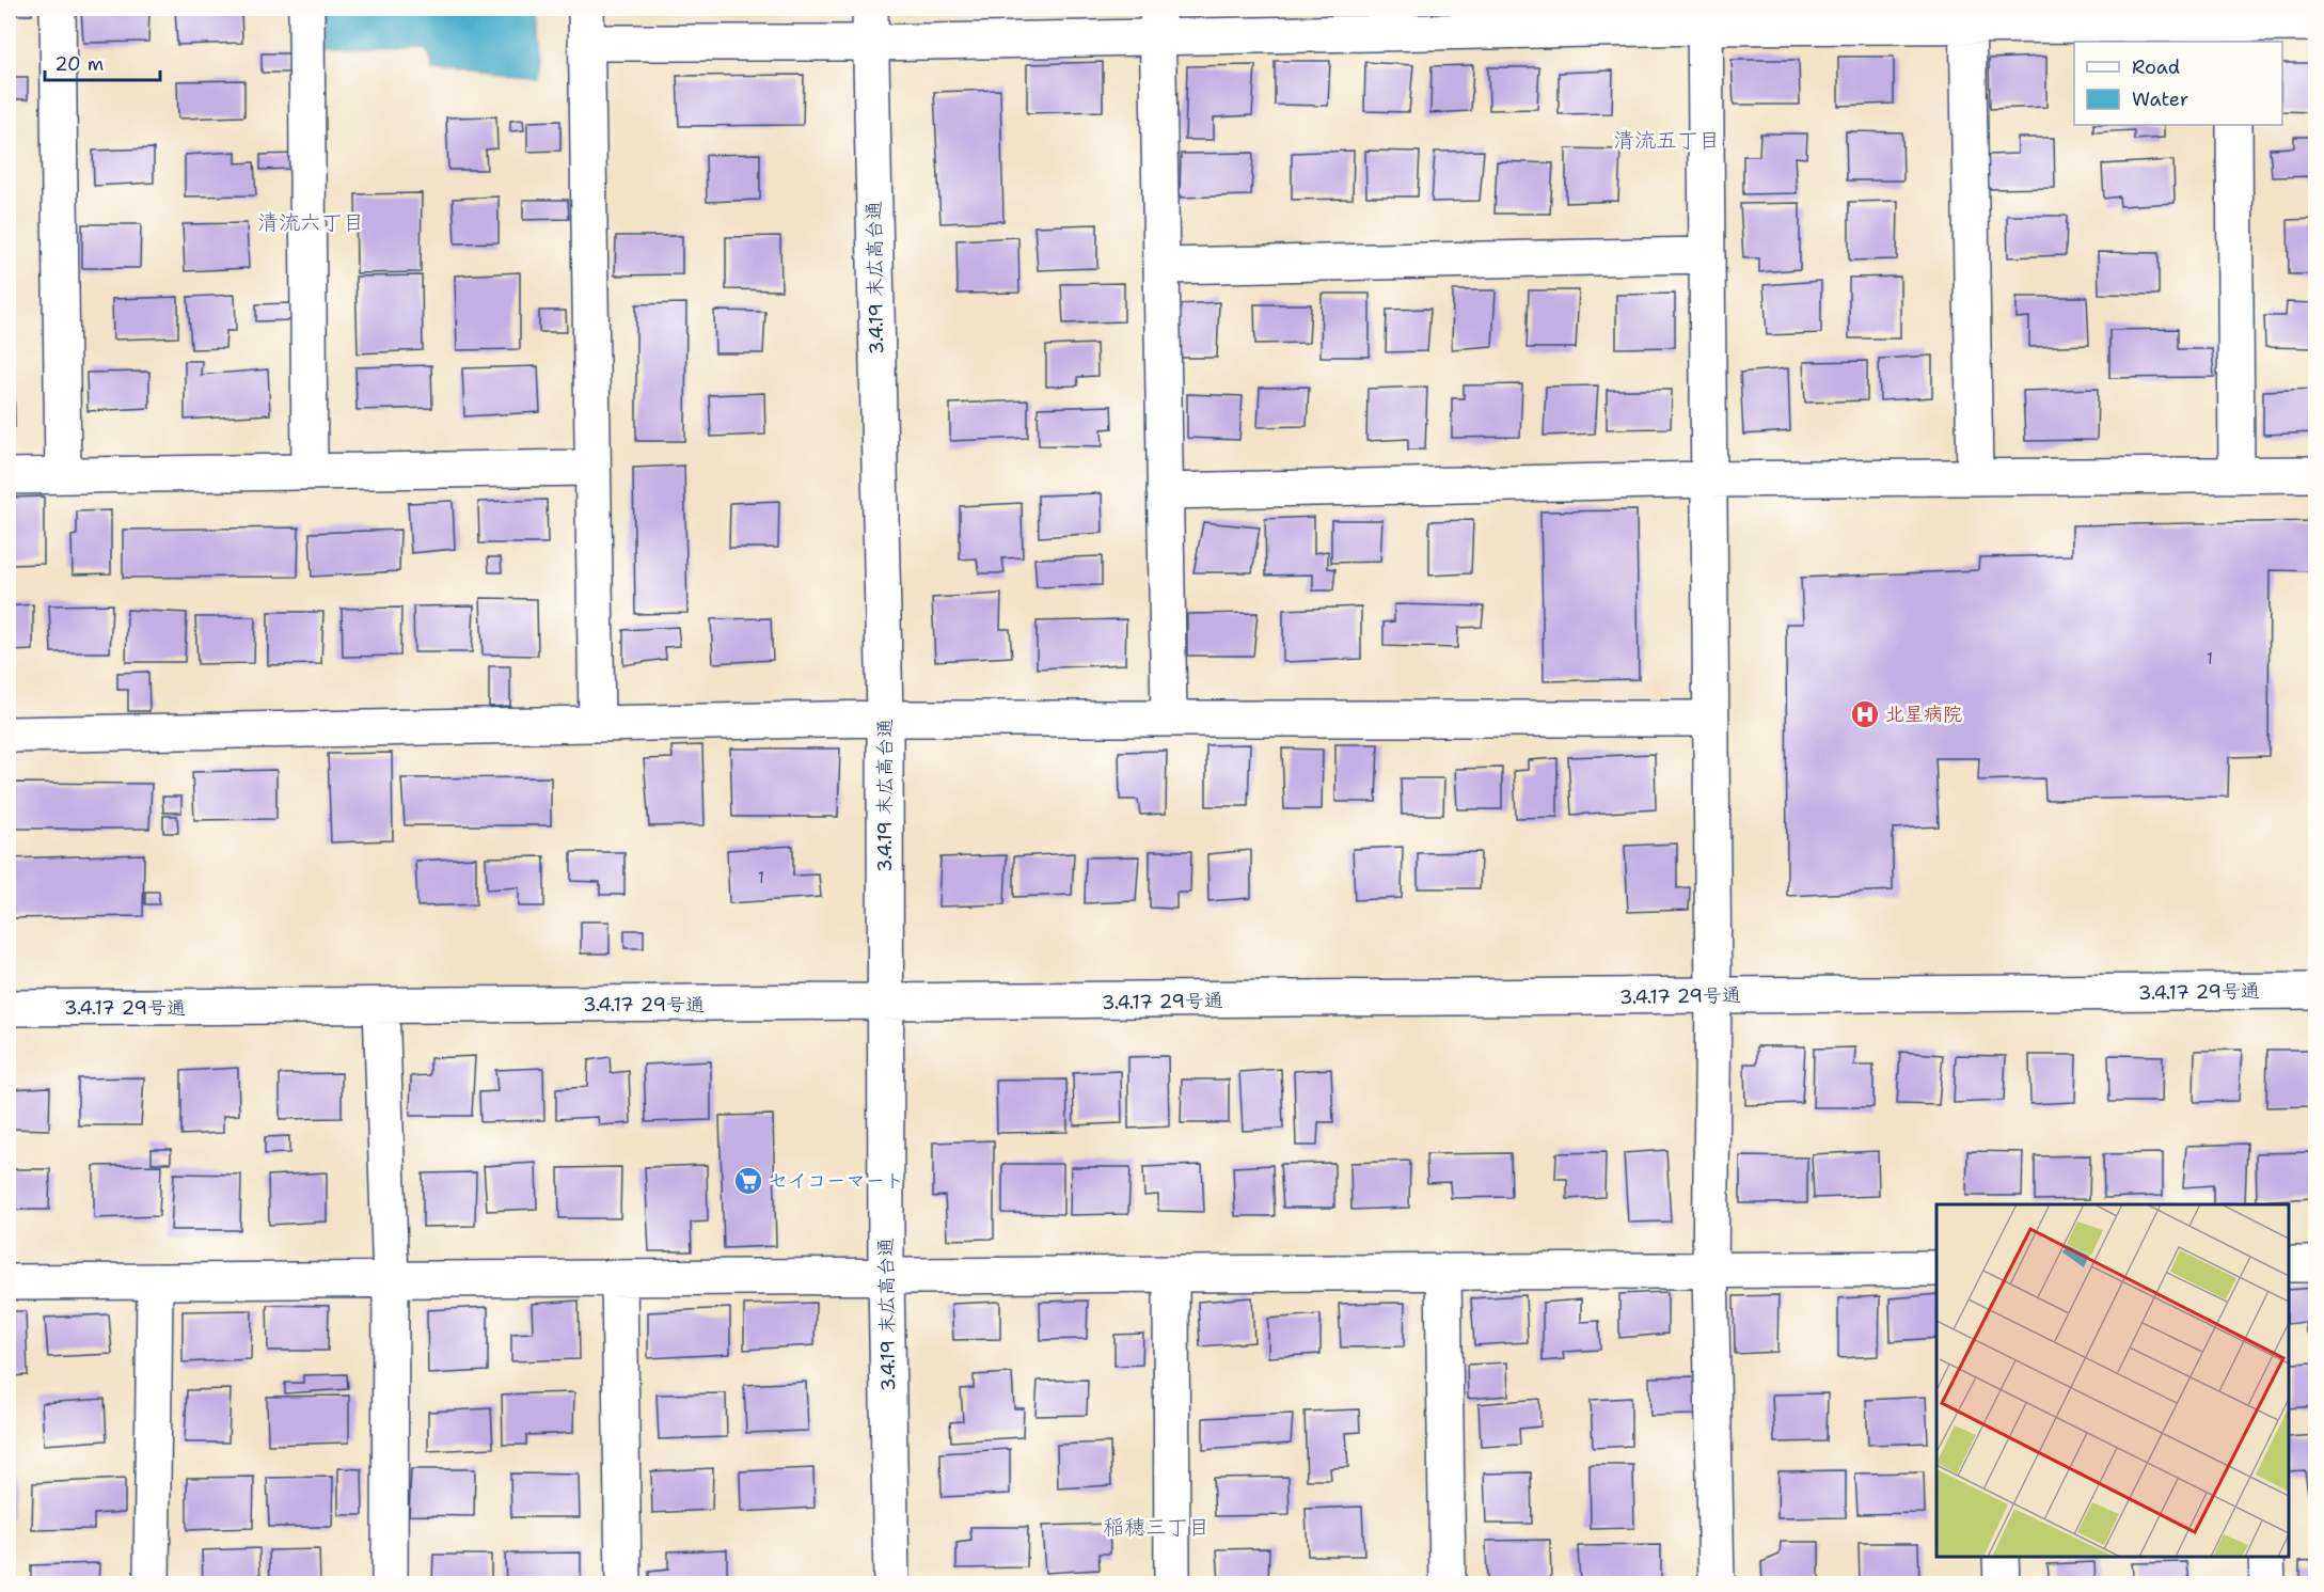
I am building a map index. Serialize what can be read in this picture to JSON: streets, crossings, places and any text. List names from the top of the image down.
{
  "streets": {
    "street": ["3.4.19 末広高台通", "3.4.17 29号通"]
  },
  "crossings": [
    ["3.4.19 末広高台通", "3.4.17 29号通"]
  ],
  "districts": ["清流五丁目", "清流六丁目", "稲穂三丁目"],
  "places": {
    "hospital": ["北星病院"],
    "supermarket": ["セイコーマート"]
  },
  "house_numbers": ["1", "1"],
  "legend": ["Road", "Water"],
  "scale_bar": "20 m"
}
